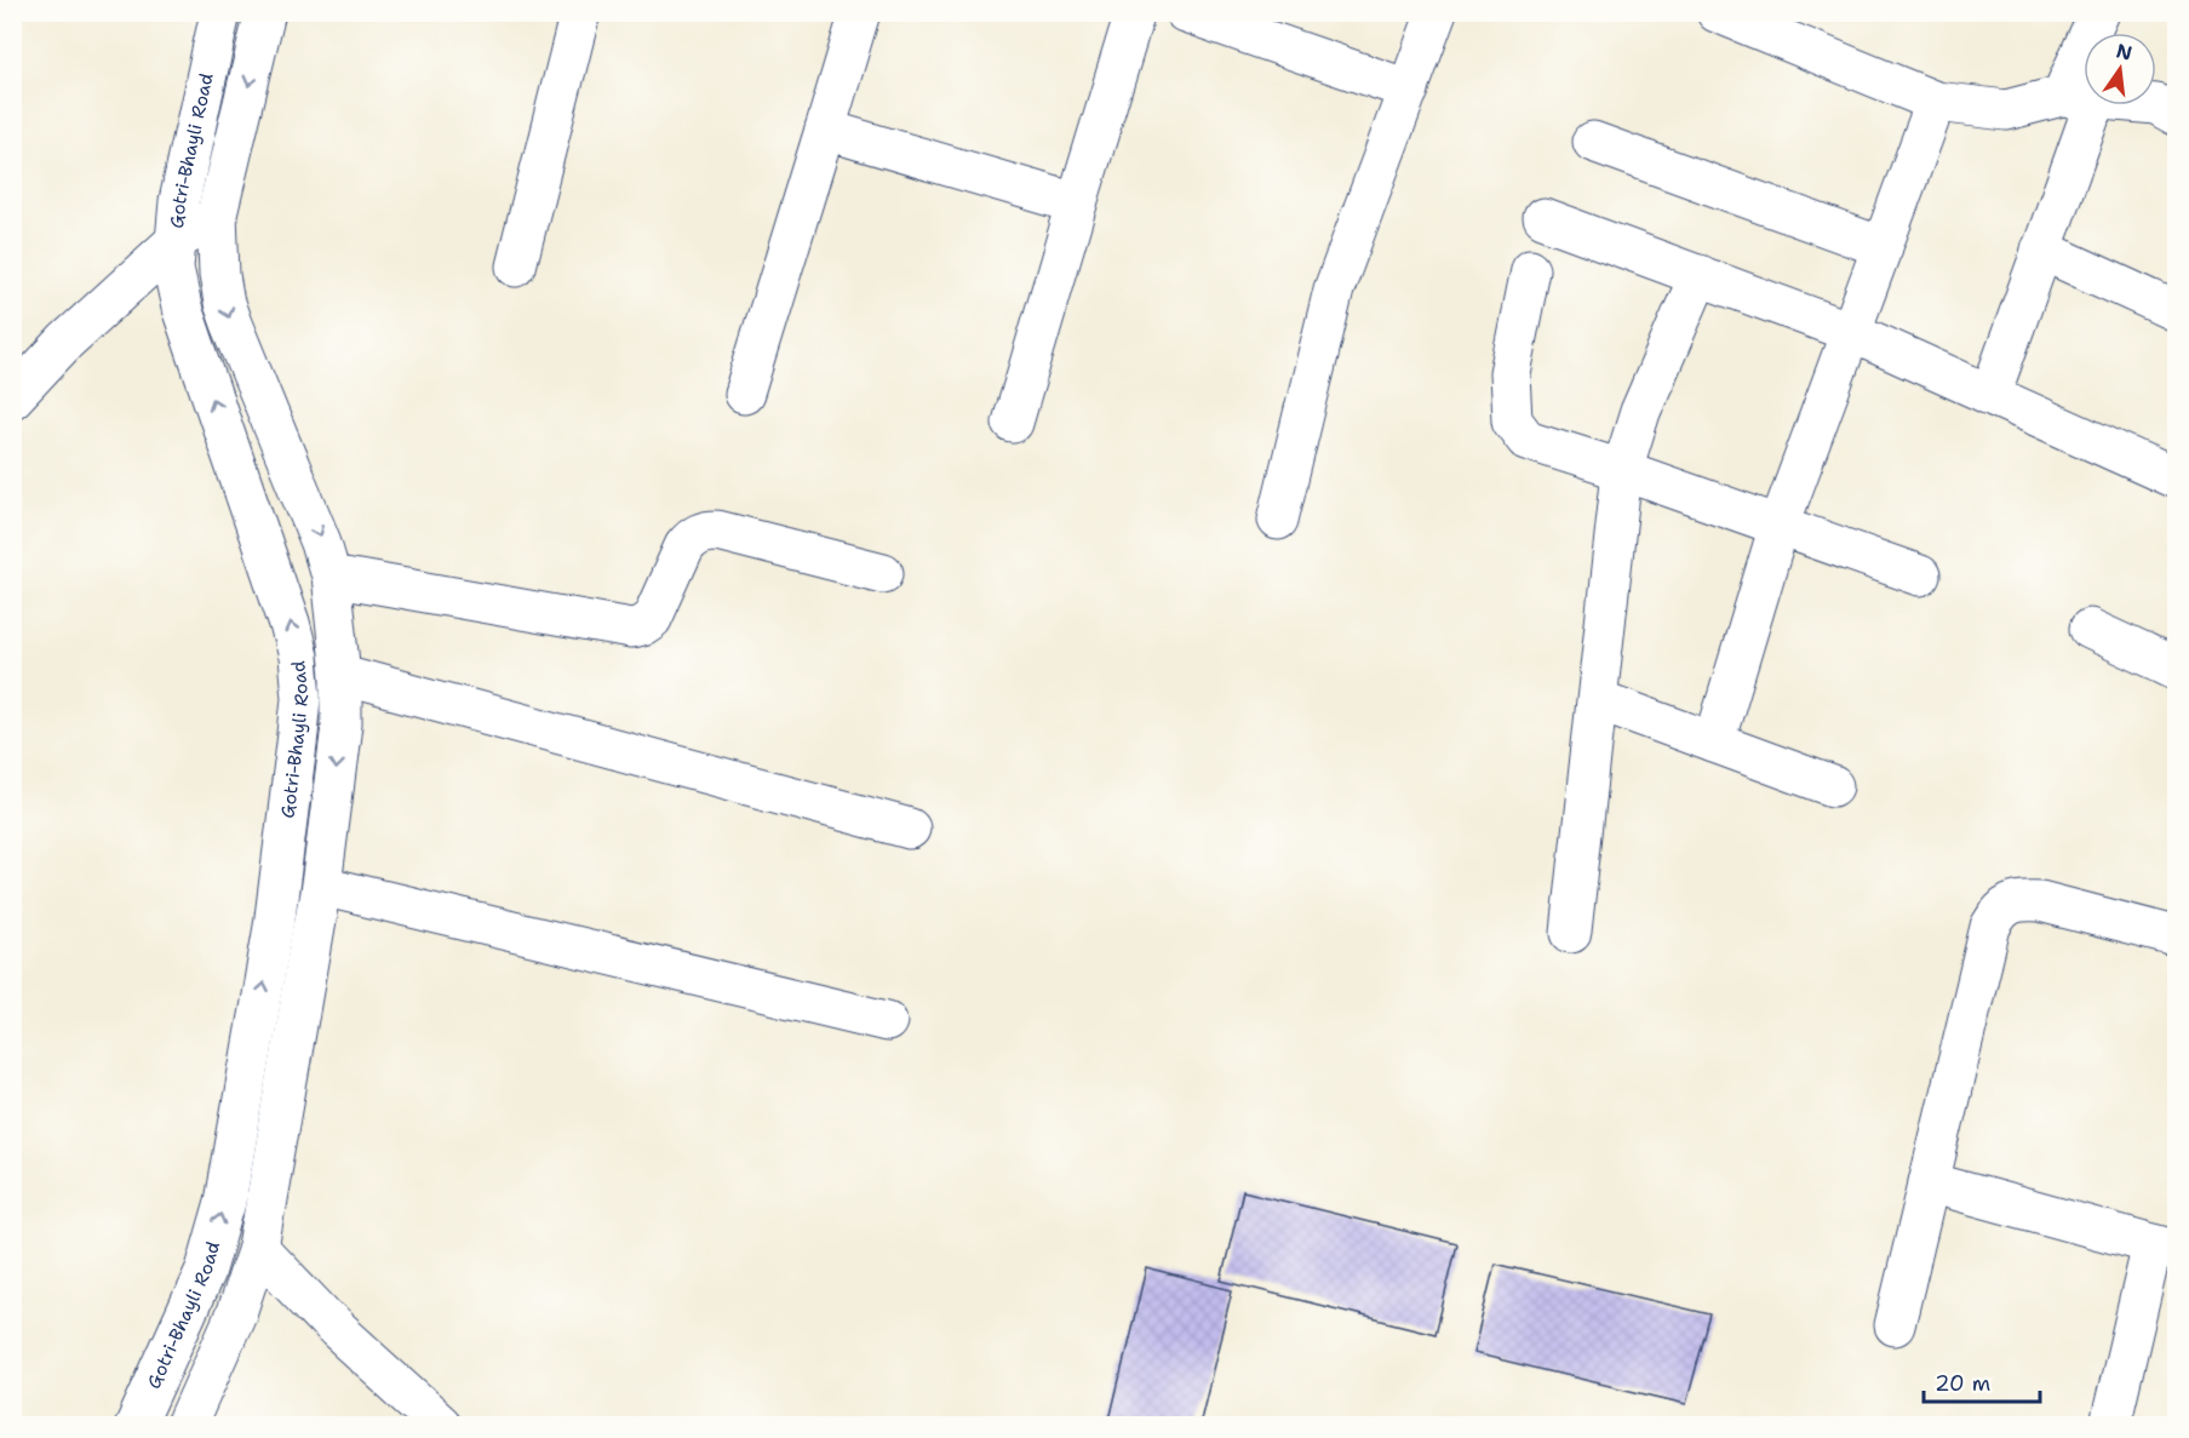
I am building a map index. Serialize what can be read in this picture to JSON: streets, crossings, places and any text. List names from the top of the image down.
{
  "streets": {
    "street": ["Gotri-Bhayli Road"]
  },
  "scale_bar": "20 m",
  "north": "top"
}
